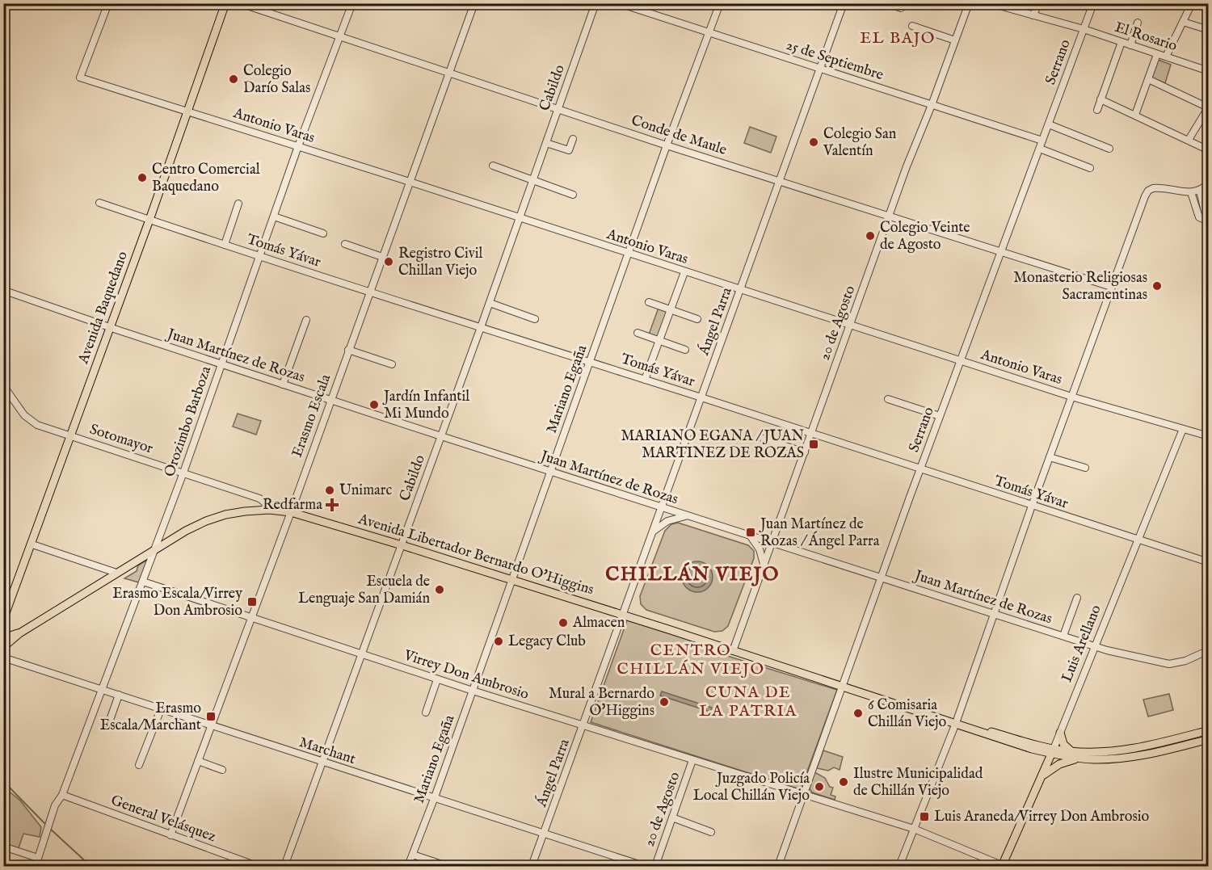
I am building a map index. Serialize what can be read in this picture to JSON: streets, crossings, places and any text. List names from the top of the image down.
{
  "streets": {
    "main road": ["Avenida Baquedano", "Avenida Libertador Bernardo O'Higgins", "Luis Arellano"],
    "street": [
      "El Rosario",
      "25 de Septiembre",
      "Serrano",
      "Cabildo",
      "Antonio Varas",
      "Conde de Maule",
      "Tomás Yávar",
      "Ángel Parra",
      "20 de Agosto",
      "Juan Martínez de Rozas",
      "Mariano Egaña",
      "Erasmo Escala",
      "Orozimbo Barboza",
      "Sotomayor",
      "Virrey Don Ambrosio",
      "Marchant",
      "General Velásquez"
    ]
  },
  "crossings": [
    ["El Rosario", "Serrano"],
    ["25 de Septiembre", "Serrano"],
    ["25 de Septiembre", "Ángel Parra"],
    ["25 de Septiembre", "20 de Agosto"],
    ["25 de Septiembre", "Mariano Egaña"],
    ["Serrano", "Antonio Varas"],
    ["Serrano", "Conde de Maule"],
    ["Serrano", "Tomás Yávar"],
    ["Serrano", "Juan Martínez de Rozas"],
    ["Serrano", "Avenida Libertador Bernardo O'Higgins"],
    ["Serrano", "Virrey Don Ambrosio"],
    ["Cabildo", "Antonio Varas"],
    ["Cabildo", "Conde de Maule"],
    ["Cabildo", "Tomás Yávar"],
    ["Cabildo", "Juan Martínez de Rozas"],
    ["Cabildo", "Avenida Libertador Bernardo O'Higgins"],
    ["Cabildo", "Virrey Don Ambrosio"],
    ["Cabildo", "Marchant"],
    ["Antonio Varas", "Avenida Baquedano"],
    ["Antonio Varas", "Ángel Parra"],
    ["Antonio Varas", "20 de Agosto"],
    ["Antonio Varas", "Mariano Egaña"],
    ["Antonio Varas", "Erasmo Escala"],
    ["Antonio Varas", "Orozimbo Barboza"],
    ["Antonio Varas", "Luis Arellano"],
    ["Conde de Maule", "Ángel Parra"],
    ["Conde de Maule", "20 de Agosto"],
    ["Conde de Maule", "Mariano Egaña"],
    ["Conde de Maule", "Erasmo Escala"],
    ["Conde de Maule", "Orozimbo Barboza"],
    ["Tomás Yávar", "Avenida Baquedano"],
    ["Tomás Yávar", "Ángel Parra"],
    ["Tomás Yávar", "20 de Agosto"],
    ["Tomás Yávar", "Mariano Egaña"],
    ["Tomás Yávar", "Erasmo Escala"],
    ["Tomás Yávar", "Orozimbo Barboza"],
    ["Tomás Yávar", "Luis Arellano"],
    ["Avenida Baquedano", "Juan Martínez de Rozas"],
    ["Avenida Baquedano", "Sotomayor"],
    ["Ángel Parra", "Juan Martínez de Rozas"],
    ["Ángel Parra", "Avenida Libertador Bernardo O'Higgins"],
    ["Ángel Parra", "Virrey Don Ambrosio"],
    ["Ángel Parra", "Marchant"],
    ["20 de Agosto", "Juan Martínez de Rozas"],
    ["20 de Agosto", "Avenida Libertador Bernardo O'Higgins"],
    ["20 de Agosto", "Virrey Don Ambrosio"],
    ["Juan Martínez de Rozas", "Mariano Egaña"],
    ["Juan Martínez de Rozas", "Erasmo Escala"],
    ["Juan Martínez de Rozas", "Orozimbo Barboza"],
    ["Juan Martínez de Rozas", "Luis Arellano"],
    ["Mariano Egaña", "Avenida Libertador Bernardo O'Higgins"],
    ["Mariano Egaña", "Virrey Don Ambrosio"],
    ["Mariano Egaña", "Marchant"],
    ["Erasmo Escala", "Avenida Libertador Bernardo O'Higgins"],
    ["Erasmo Escala", "Virrey Don Ambrosio"],
    ["Erasmo Escala", "Marchant"],
    ["Erasmo Escala", "General Velásquez"],
    ["Orozimbo Barboza", "Sotomayor"],
    ["Orozimbo Barboza", "Avenida Libertador Bernardo O'Higgins"],
    ["Orozimbo Barboza", "Virrey Don Ambrosio"],
    ["Orozimbo Barboza", "Marchant"],
    ["Orozimbo Barboza", "General Velásquez"],
    ["Sotomayor", "Avenida Libertador Bernardo O'Higgins"],
    ["Avenida Libertador Bernardo O'Higgins", "Luis Arellano"],
    ["Luis Arellano", "Virrey Don Ambrosio"]
  ],
  "districts": [
    "EL BAJO",
    "CHILLÁN VIEJO",
    "CENTRO CHILLÁN VIEJO",
    "CUNA DE LA PATRIA"
  ],
  "places": {
    "other": [
      "Colegio Darío Salas",
      "Colegio San Valentín",
      "Centro Comercial Baquedano",
      "Colegio Veinte de Agosto",
      "Registro Civil Chillan Viejo",
      "Monasterio Religiosas Sacramentinas",
      "Jardín Infantil Mi Mundo",
      "Unimarc",
      "Escuela de Lenguaje San Damián",
      "Almacen",
      "Legacy Club",
      "Mural a Bernardo O'Higgins",
      "6 Comisaria Chillán Viejo",
      "Ilustre Municipalidad de Chillán Viejo",
      "Juzgado Policía Local Chillán Viejo"
    ],
    "transit": [
      "MARIANO EGANA / JUAN MARTINEZ DE ROZAS",
      "Juan Martínez de Rozas / Ángel Parra",
      "Erasmo Escala/Virrey Don Ambrosio",
      "Erasmo Escala/Marchant",
      "Luis Araneda/Virrey Don Ambrosio"
    ],
    "health": ["Redfarma"]
  }
}
